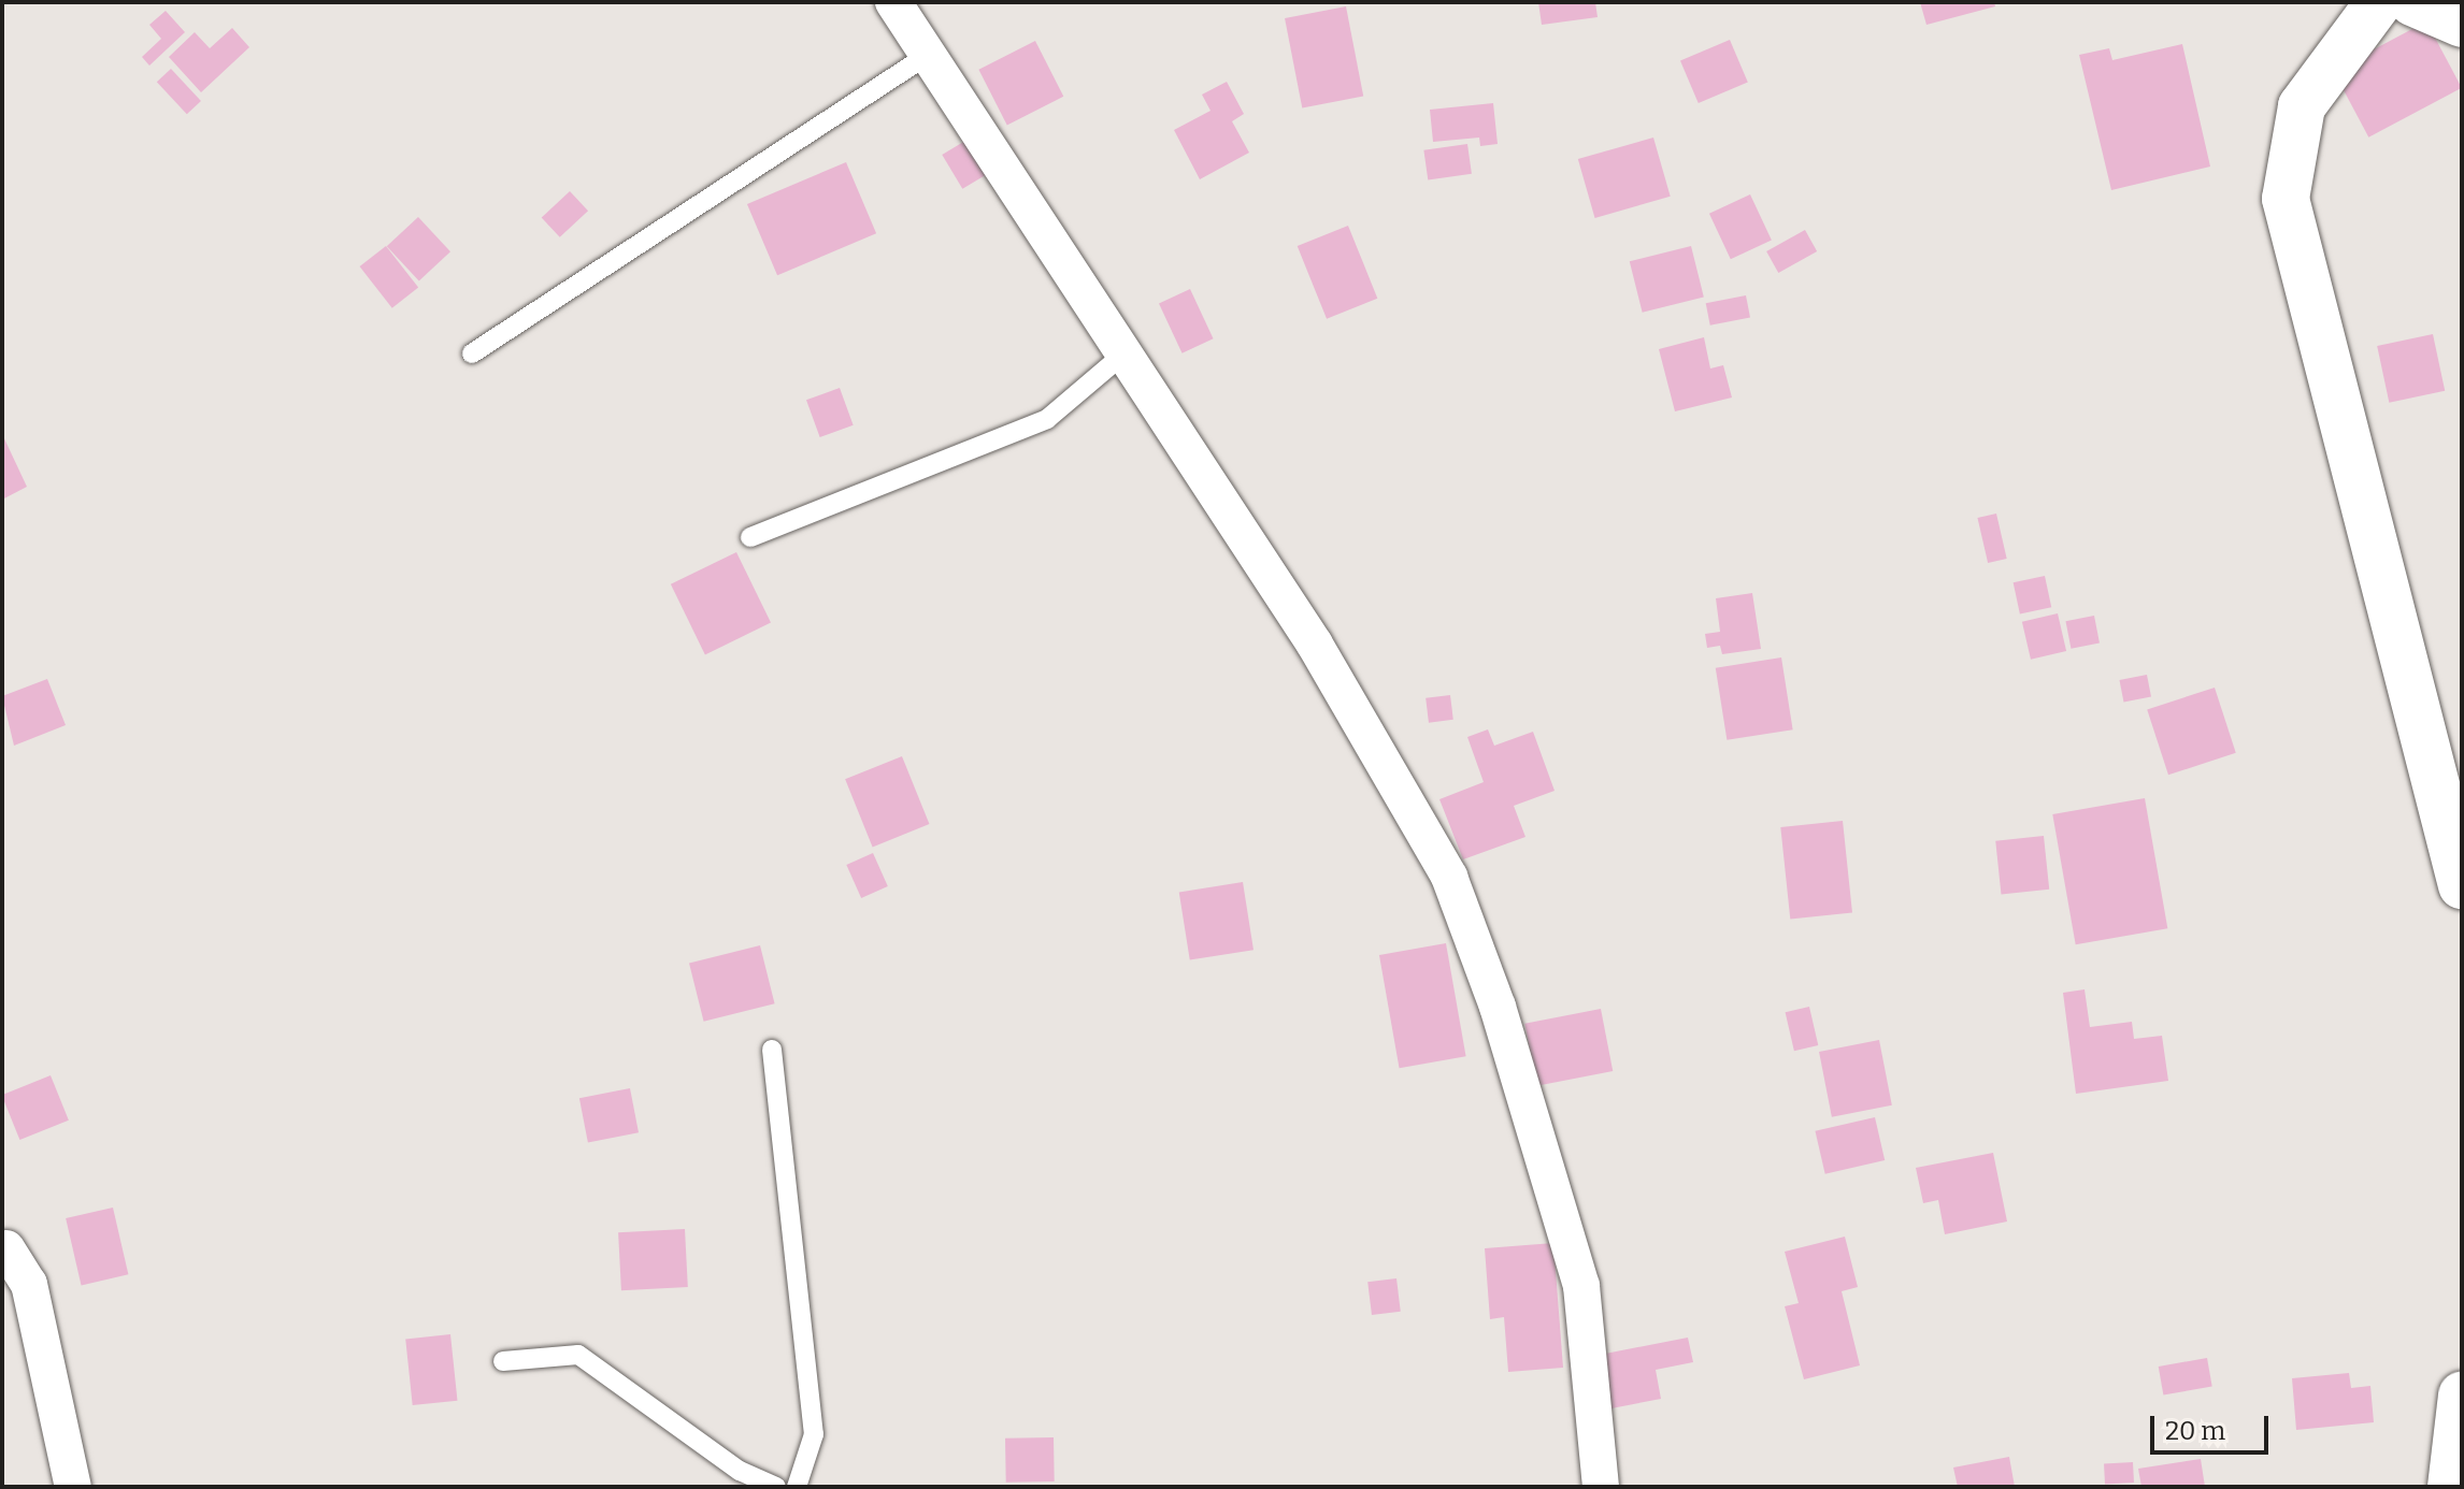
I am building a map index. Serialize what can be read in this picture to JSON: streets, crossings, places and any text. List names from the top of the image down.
{
  "scale_bar": "20 m"
}
